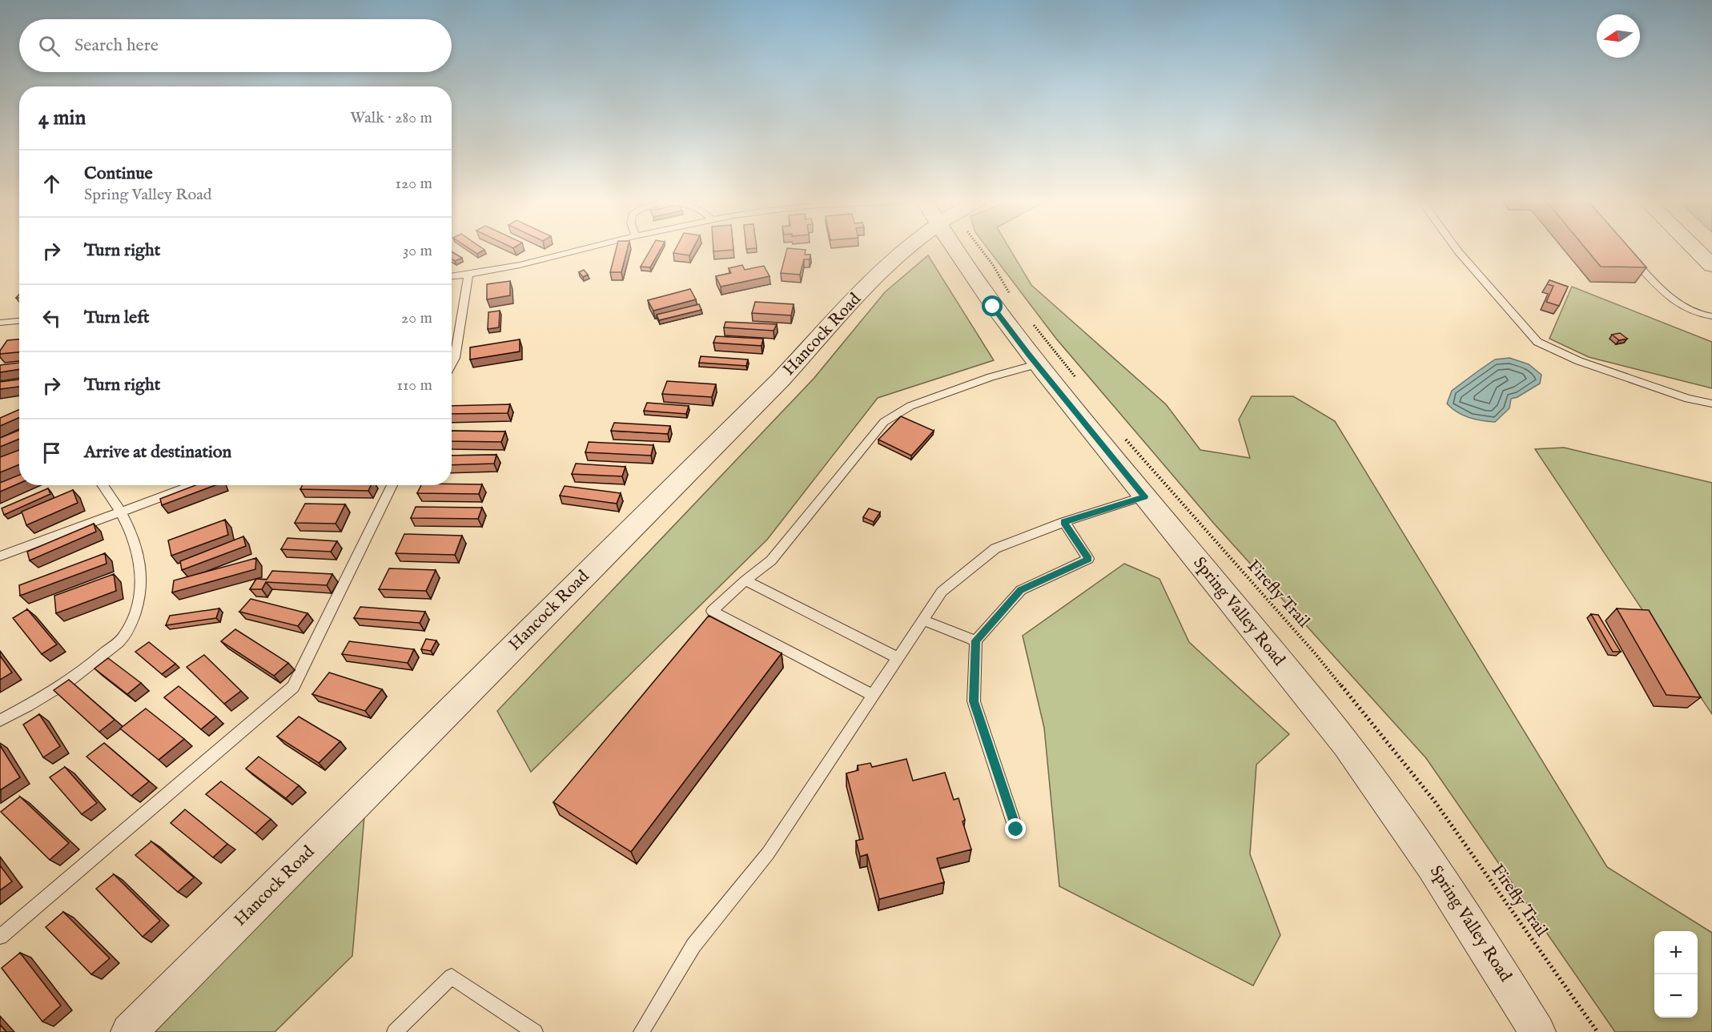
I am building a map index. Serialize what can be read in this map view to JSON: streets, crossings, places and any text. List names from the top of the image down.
{
  "streets": {
    "street": ["Hancock Road", "Spring Valley Road"],
    "path": ["Firefly Trail"]
  },
  "north": "left",
  "page": {
    "search": "Search here",
    "heading": ["4 min", "Walk · 280 m"],
    "list": [
      ["Continue", "Spring Valley Road", "120 m"],
      ["Turn right", "30 m"],
      ["Turn left", "20 m"],
      ["Turn right", "110 m"],
      "Arrive at destination"
    ],
    "map_buttons": ["+", "−"]
  }
}
